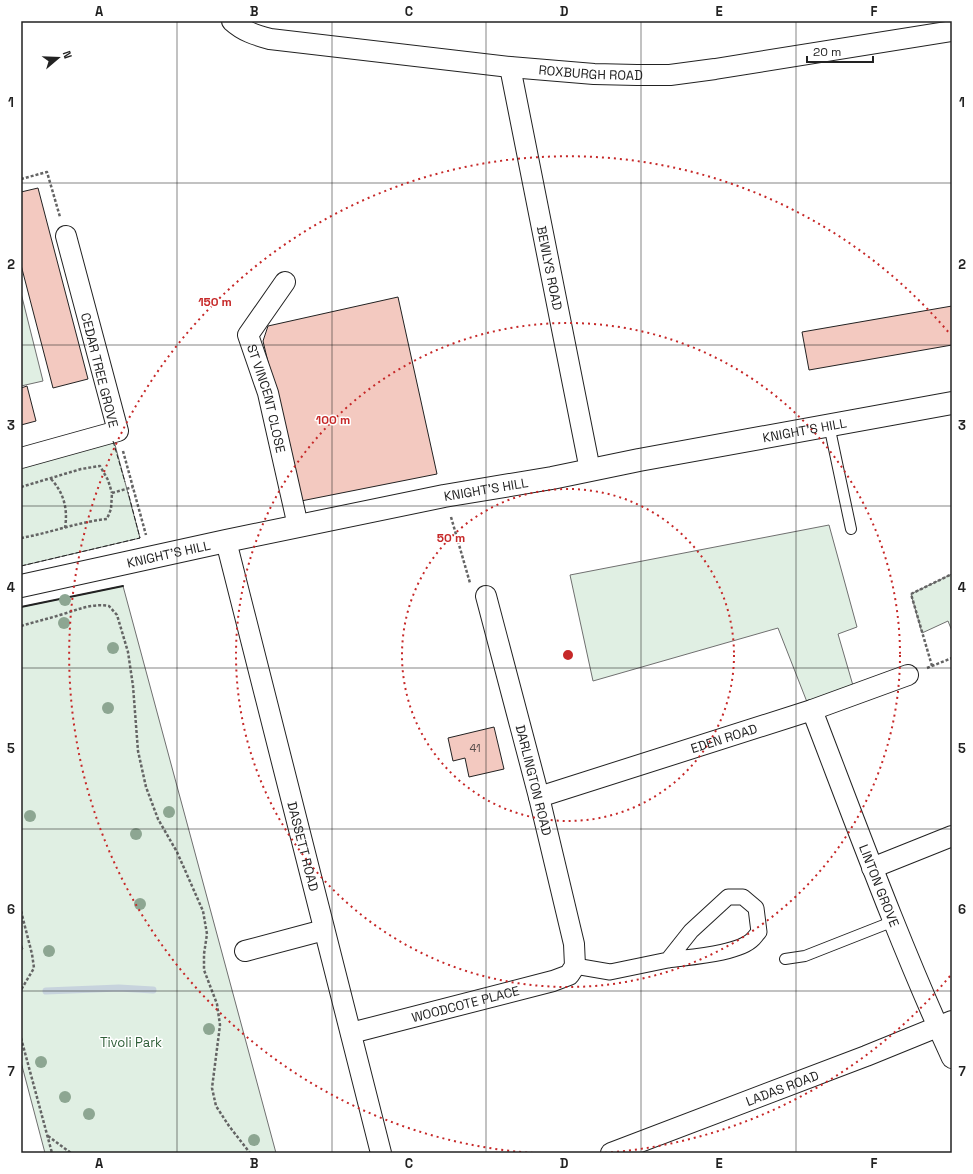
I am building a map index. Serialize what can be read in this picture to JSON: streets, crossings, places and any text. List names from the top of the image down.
{
  "streets": {
    "main road": ["KNIGHT'S HILL"],
    "street": [
      "ROXBURGH ROAD",
      "BEWLYS ROAD",
      "CEDAR TREE GROVE",
      "ST VINCENT CLOSE",
      "EDEN ROAD",
      "DARLINGTON ROAD",
      "DASSETT ROAD",
      "LINTON GROVE",
      "WOODCOTE PLACE",
      "LADAS ROAD"
    ]
  },
  "crossings": [
    ["ROXBURGH ROAD", "BEWLYS ROAD"],
    ["BEWLYS ROAD", "KNIGHT'S HILL"],
    ["ST VINCENT CLOSE", "KNIGHT'S HILL"],
    ["KNIGHT'S HILL", "DASSETT ROAD"],
    ["EDEN ROAD", "DARLINGTON ROAD"],
    ["EDEN ROAD", "LINTON GROVE"],
    ["DARLINGTON ROAD", "WOODCOTE PLACE"],
    ["DASSETT ROAD", "WOODCOTE PLACE"],
    ["LINTON GROVE", "LADAS ROAD"]
  ],
  "parks": ["Tivoli Park"],
  "house_numbers": ["41"],
  "scale_bar": "20 m",
  "north": "right",
  "grid": {
    "columns": [
      "A",
      "B",
      "C",
      "D",
      "E",
      "F"
    ],
    "rows": [
      "1",
      "2",
      "3",
      "4",
      "5",
      "6",
      "7"
    ]
  },
  "rings": ["150 m", "100 m", "50 m"]
}
